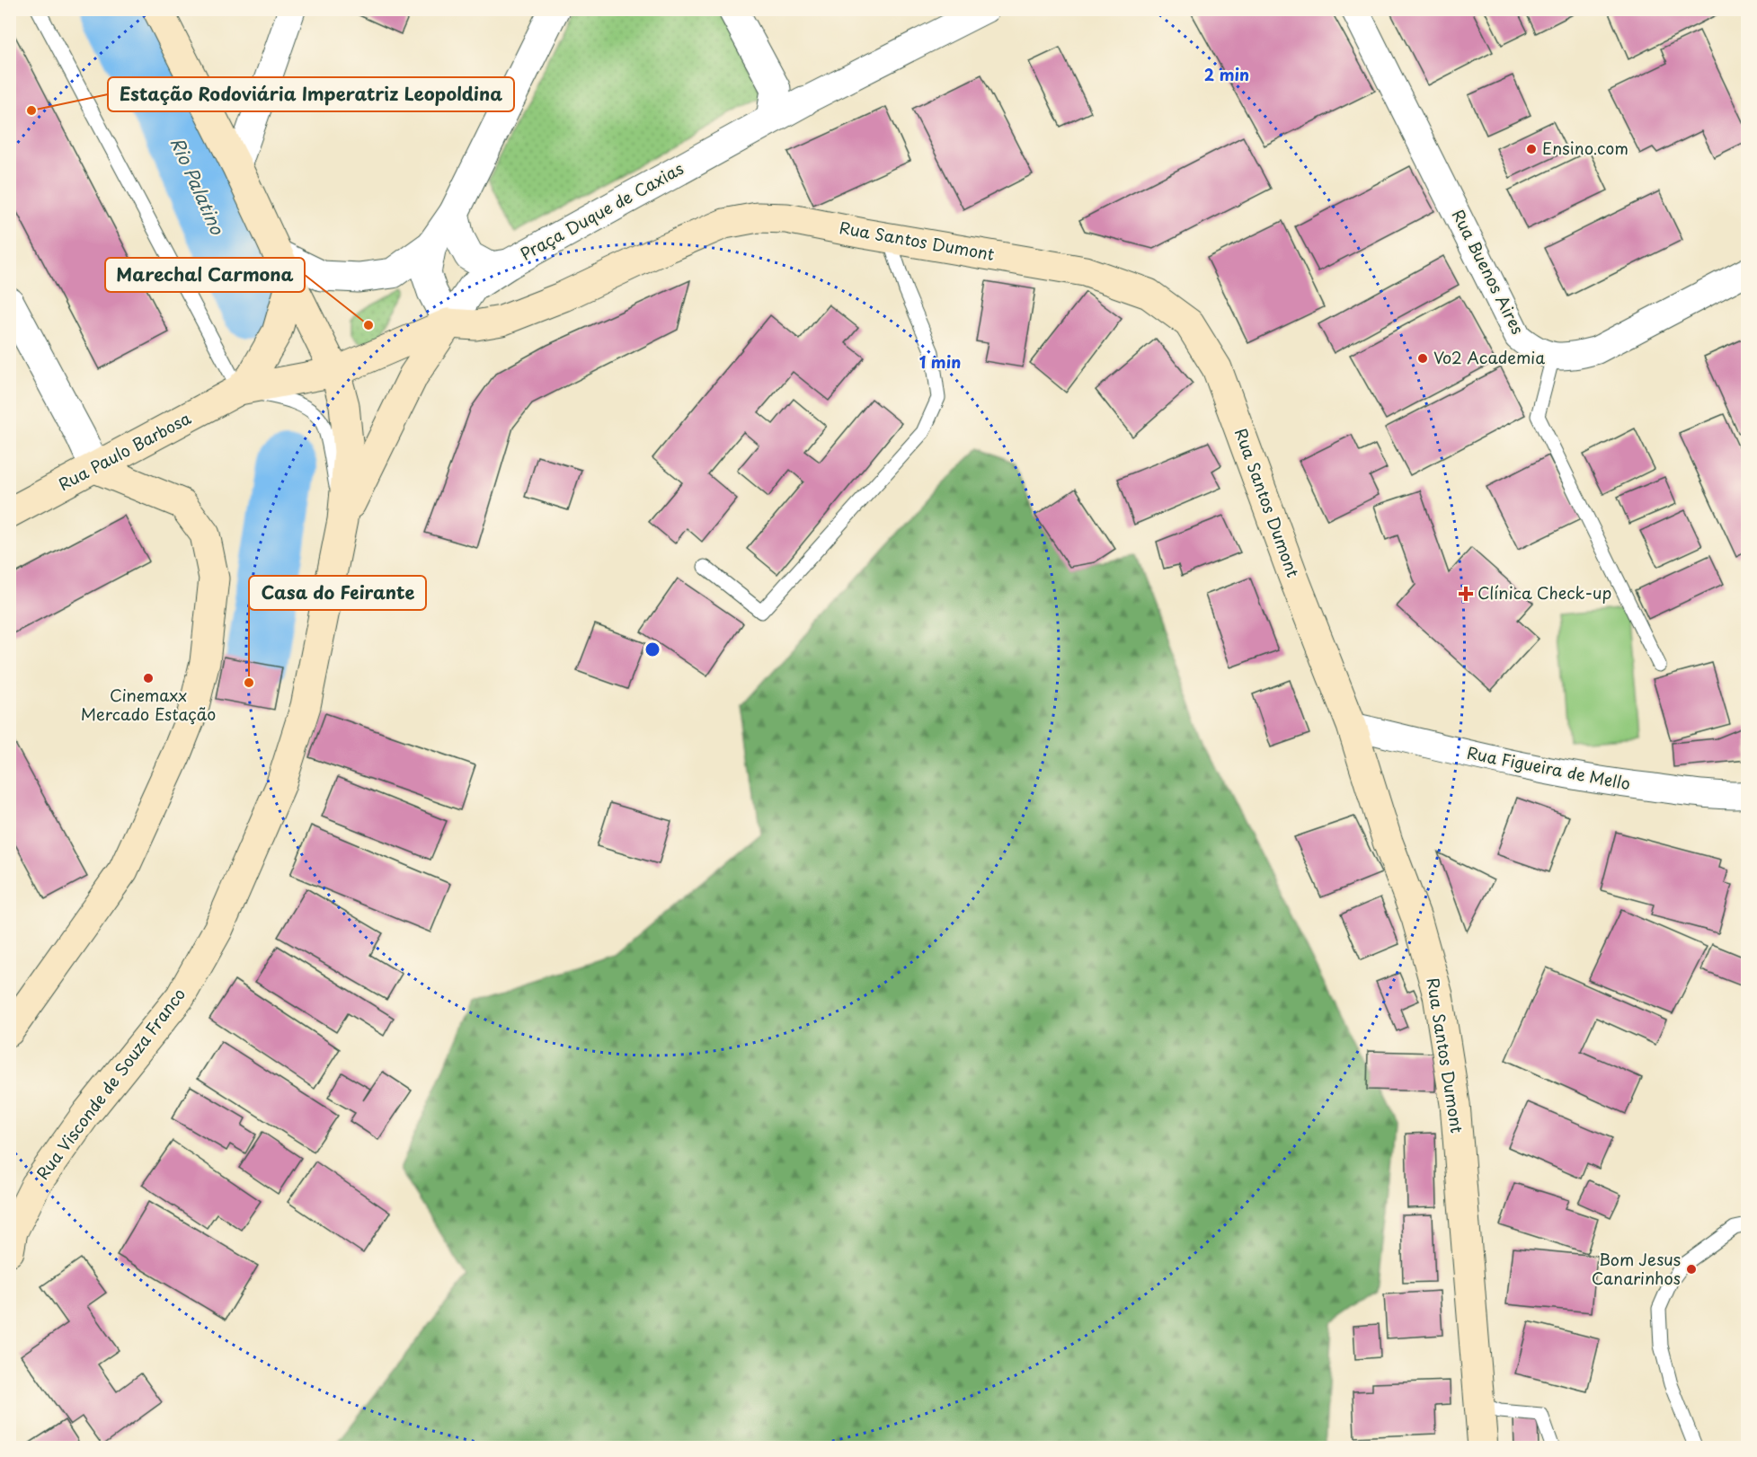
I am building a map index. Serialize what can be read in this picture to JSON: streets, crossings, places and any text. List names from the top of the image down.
{
  "streets": {
    "main road": ["Rua Santos Dumont", "Rua Paulo Barbosa", "Rua Visconde de Souza Franco"],
    "street": ["Praça Duque de Caxias", "Rua Buenos Aires", "Rua Figueira de Mello"]
  },
  "crossings": [
    ["Praça Duque de Caxias", "Rua Santos Dumont"],
    ["Praça Duque de Caxias", "Rua Visconde de Souza Franco"],
    ["Rua Santos Dumont", "Rua Figueira de Mello"],
    ["Rua Santos Dumont", "Rua Visconde de Souza Franco"]
  ],
  "water": ["Rio Palatino"],
  "places": {
    "other": [
      "Estação Rodoviária Imperatriz Leopoldina",
      "Ensino.com",
      "Marechal Carmona",
      "Vo2 Academia",
      "Cinemaxx Mercado Estação",
      "Casa do Feirante",
      "Bom Jesus Canarinhos"
    ],
    "health": ["Clínica Check-up"]
  },
  "rings": ["2 min", "1 min"]
}
